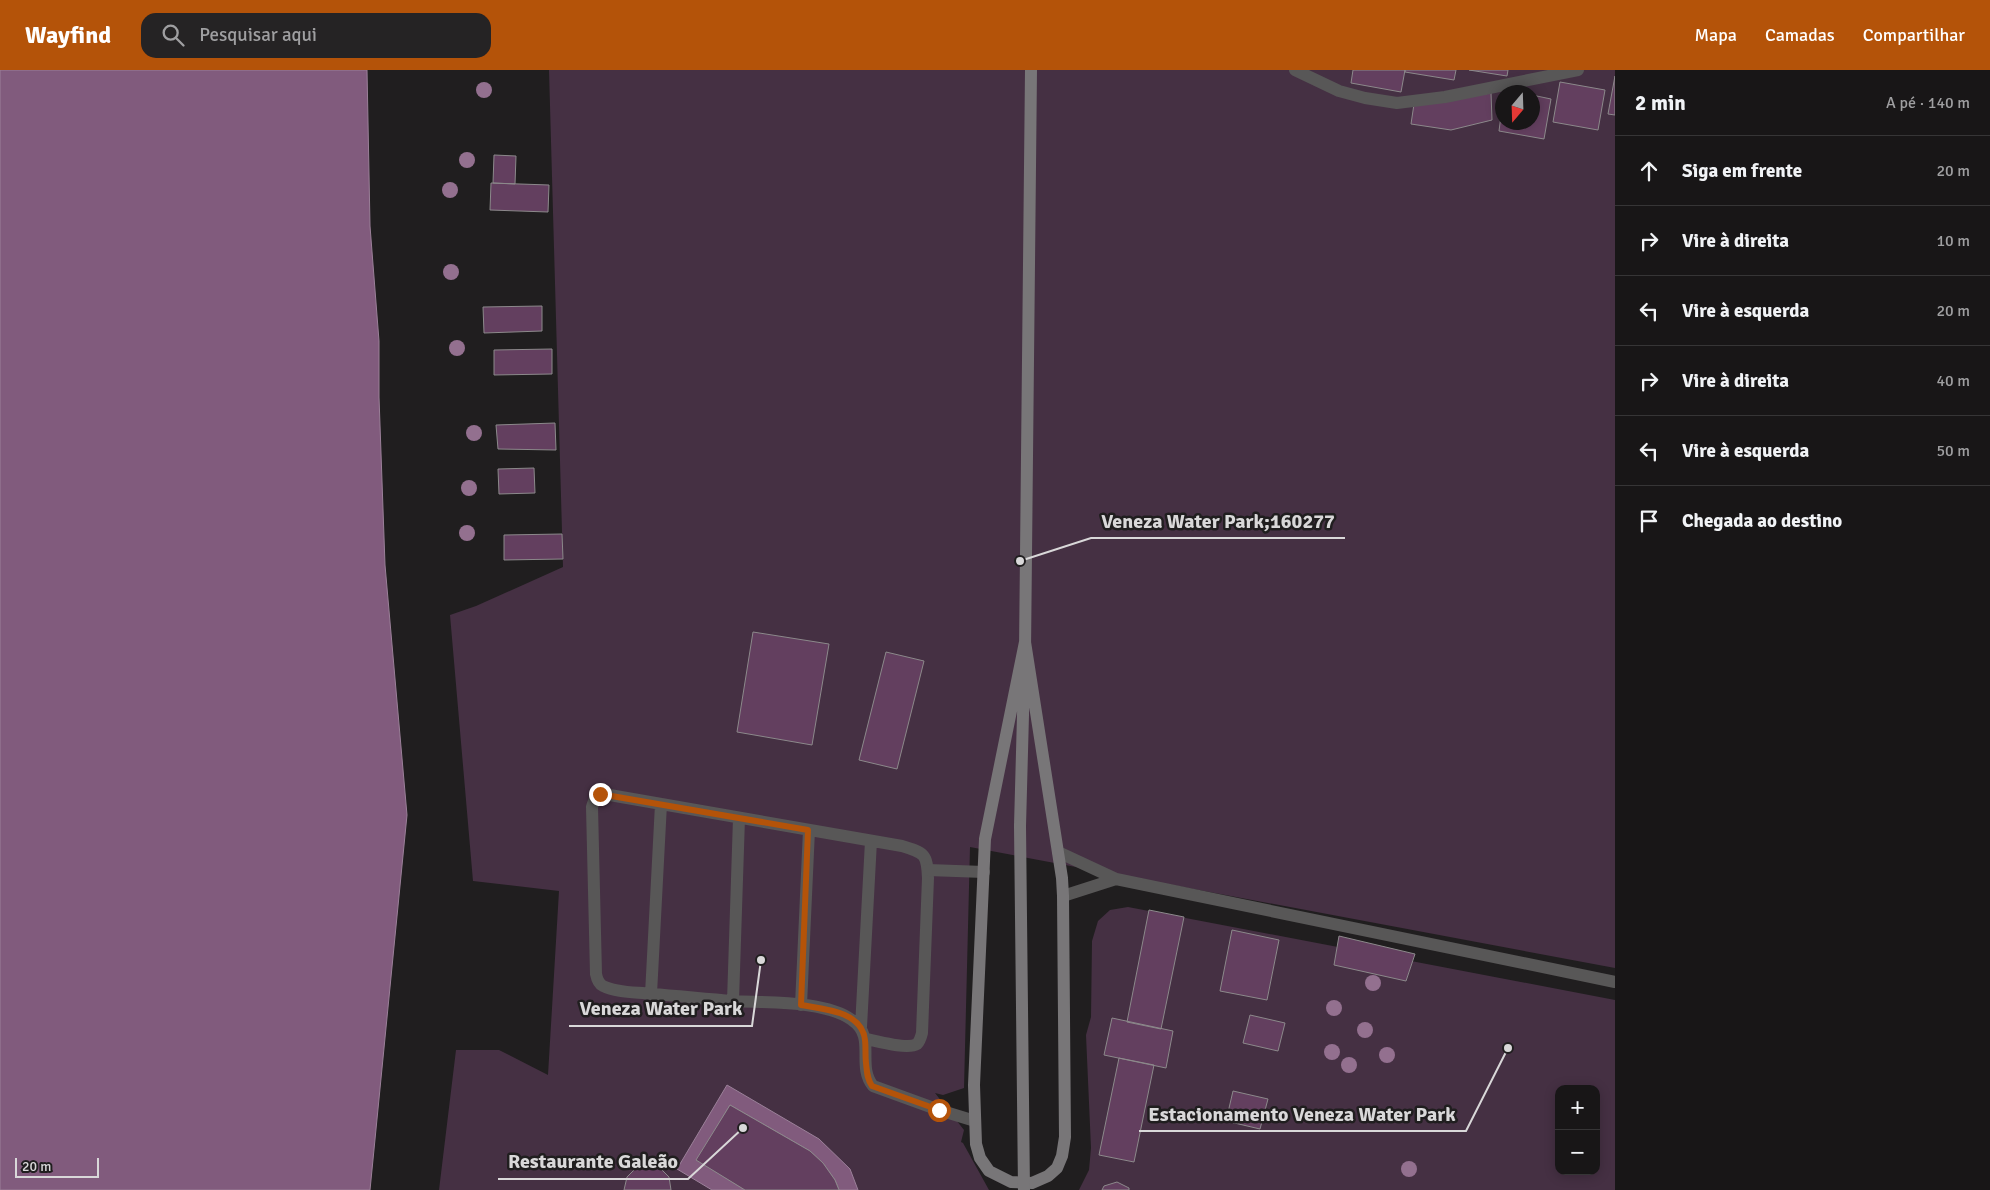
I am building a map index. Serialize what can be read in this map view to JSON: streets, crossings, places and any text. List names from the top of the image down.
{
  "places": [
    "Veneza Water Park;160277",
    "Veneza Water Park",
    "Estacionamento Veneza Water Park",
    "Restaurante Galeão"
  ],
  "scale_bar": "20 m",
  "north": "bottom",
  "page": {
    "header": "Wayfind",
    "search": "Pesquisar aqui",
    "nav": ["Mapa", "Camadas", "Compartilhar"],
    "heading": ["2 min", "A pé · 140 m"],
    "list": [
      ["Siga em frente", "20 m"],
      ["Vire à direita", "10 m"],
      ["Vire à esquerda", "20 m"],
      ["Vire à direita", "40 m"],
      ["Vire à esquerda", "50 m"],
      "Chegada ao destino"
    ],
    "map_buttons": ["+", "−"],
    "scale": "20 m"
  }
}
